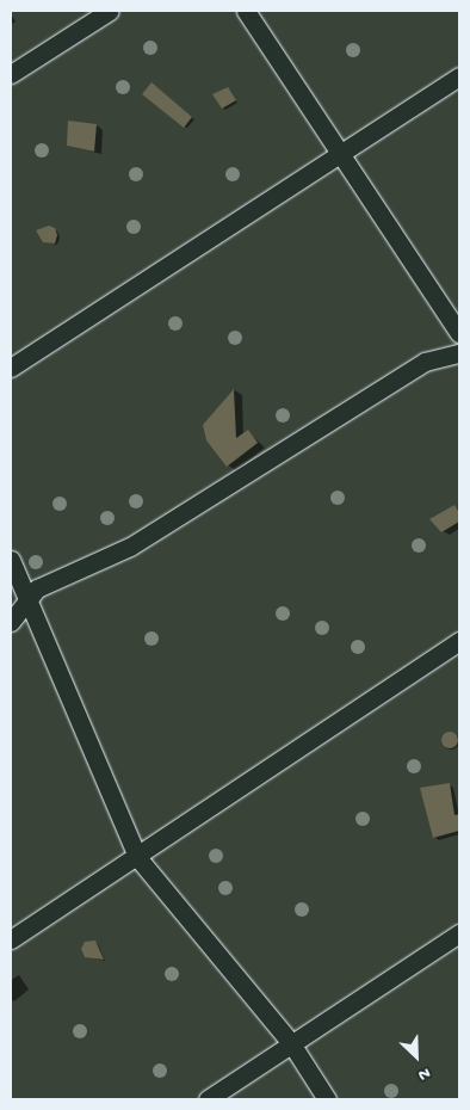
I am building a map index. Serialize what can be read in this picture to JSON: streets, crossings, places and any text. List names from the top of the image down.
{
  "north": "bottom right"
}
